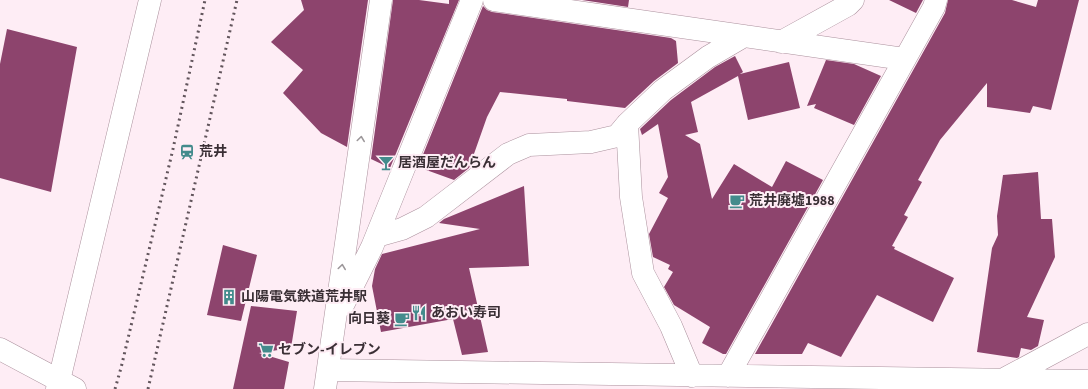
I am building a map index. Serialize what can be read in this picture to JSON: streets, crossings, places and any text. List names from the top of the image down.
{
  "places": {
    "station": ["荒井"],
    "bar": ["居酒屋だんらん"],
    "cafe": ["荒井廃墟1988", "向日葵"],
    "building": ["山陽電気鉄道荒井駅"],
    "restaurant": ["あおい寿司"],
    "supermarket": ["セブン-イレブン"]
  }
}
